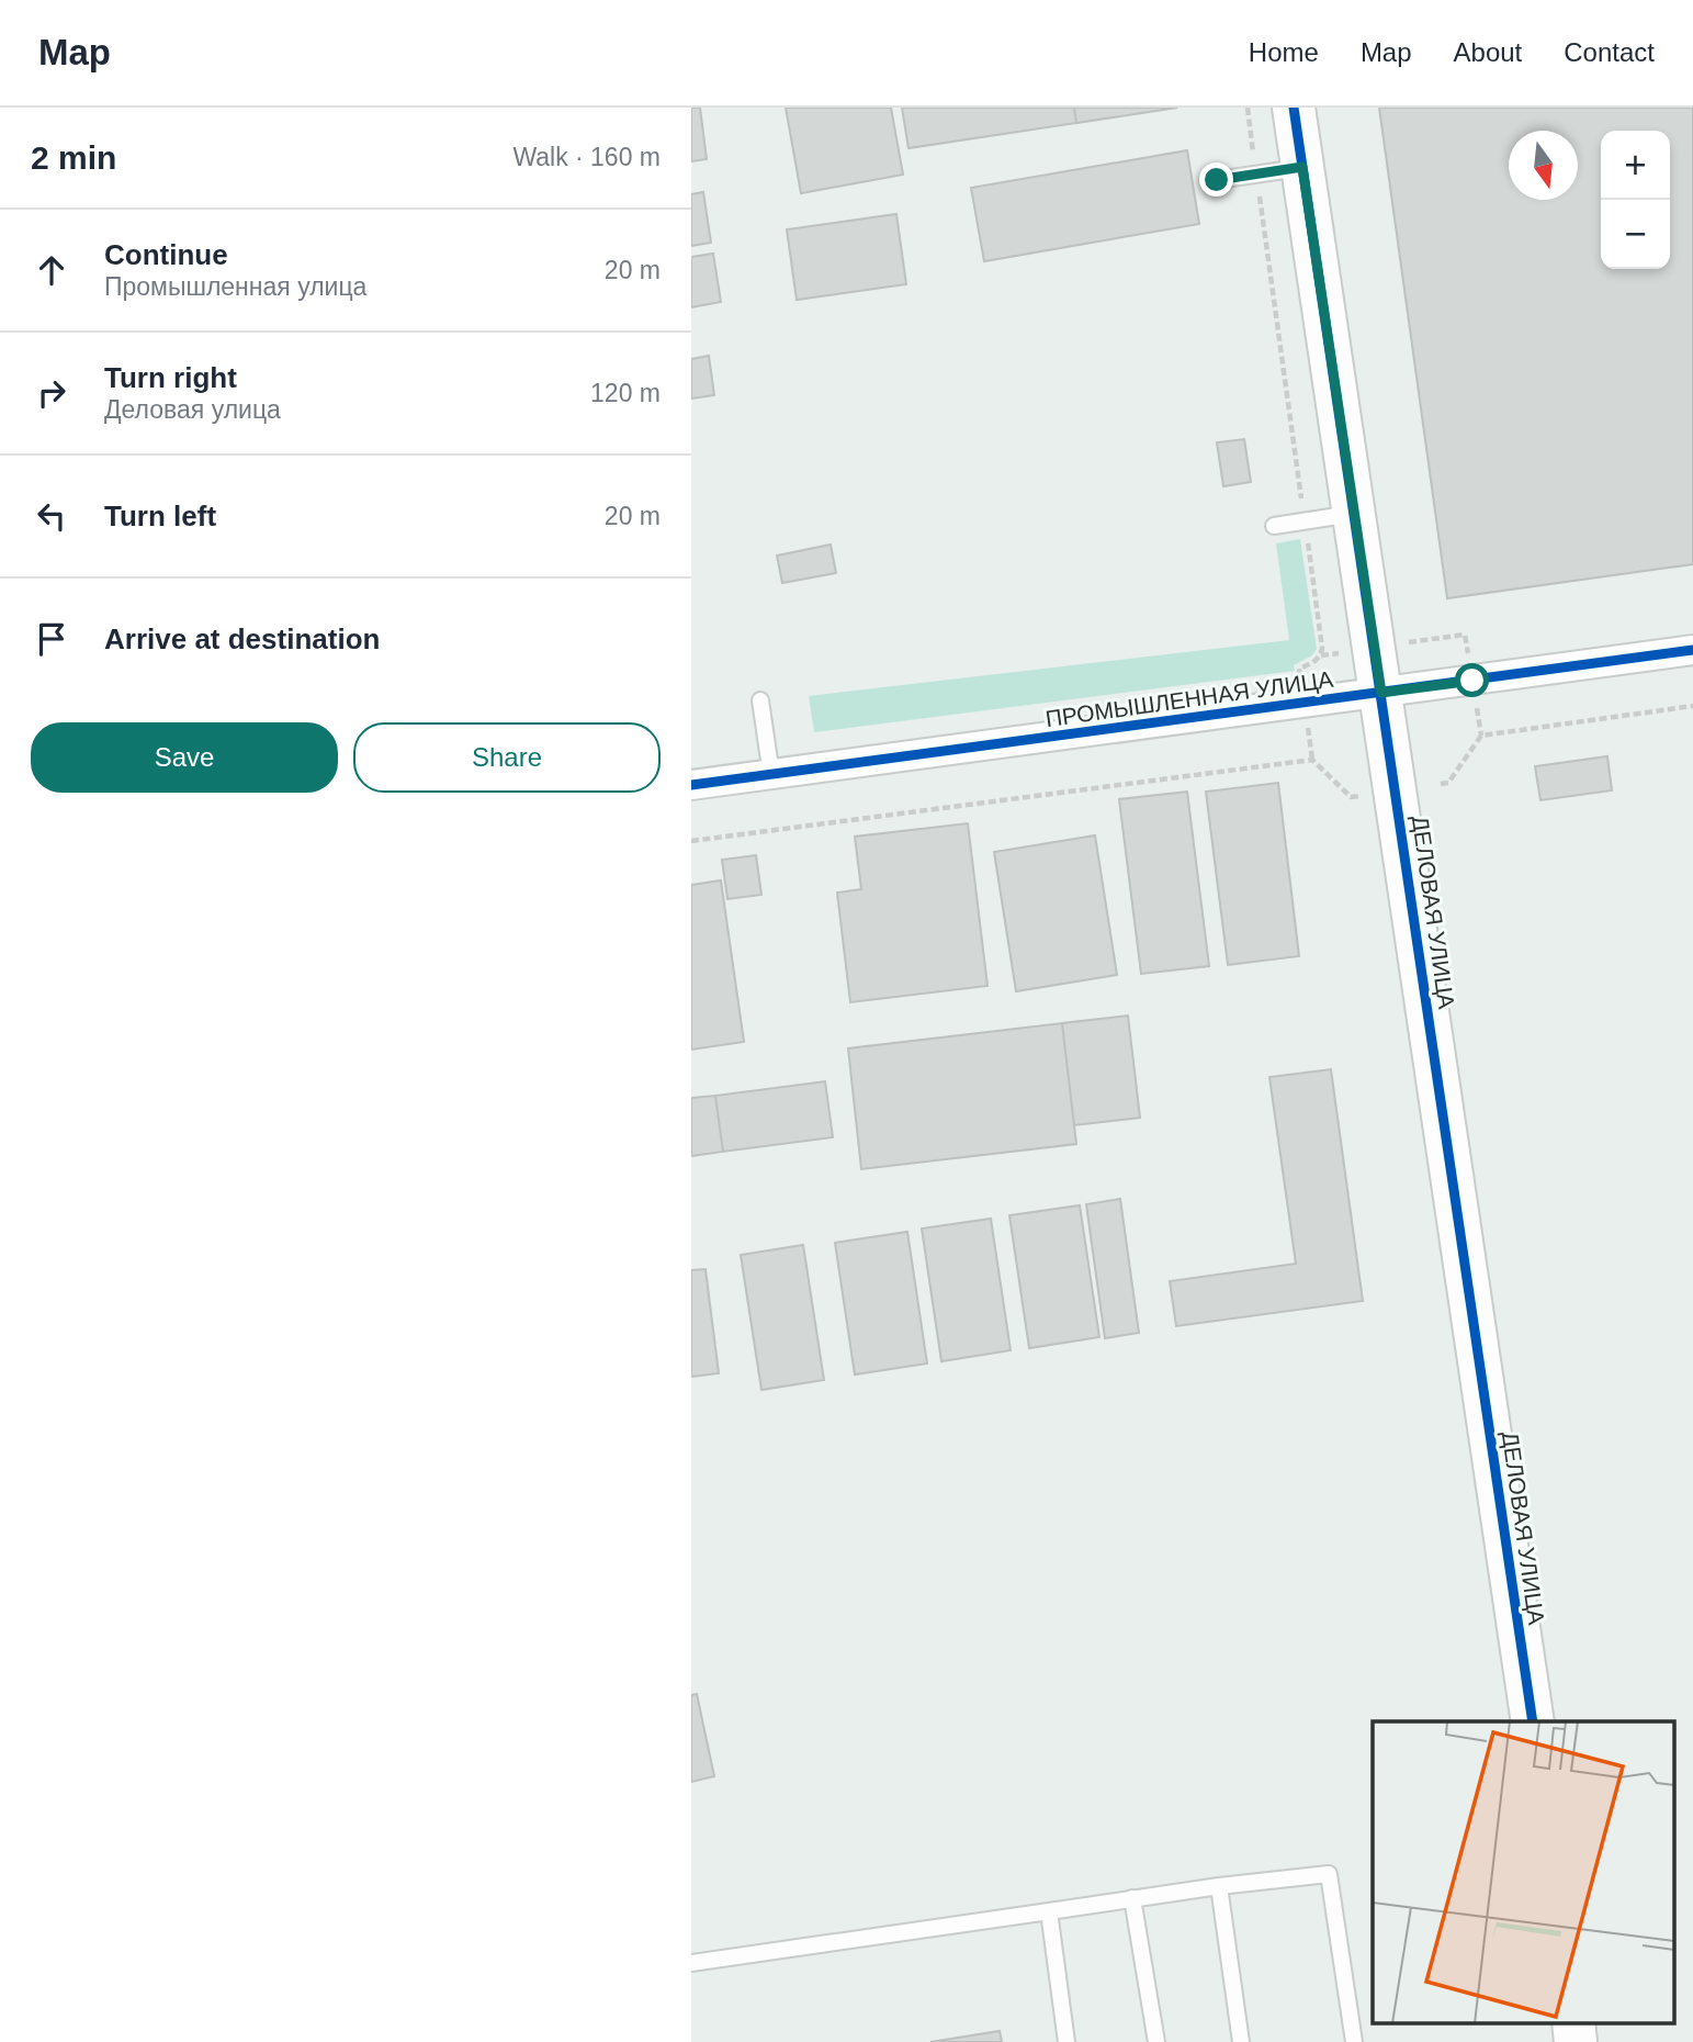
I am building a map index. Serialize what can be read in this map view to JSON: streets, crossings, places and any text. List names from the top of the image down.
{
  "streets": {
    "street": ["ПРОМЫШЛЕННАЯ УЛИЦА", "ДЕЛОВАЯ УЛИЦА"]
  },
  "crossings": [
    ["ПРОМЫШЛЕННАЯ УЛИЦА", "ДЕЛОВАЯ УЛИЦА"]
  ],
  "north": "bottom",
  "page": {
    "header": "Map",
    "nav": [
      "Home",
      "Map",
      "About",
      "Contact"
    ],
    "heading": ["2 min", "Walk · 160 m"],
    "map_buttons": ["+", "−"],
    "list": [
      ["Continue", "Промышленная улица", "20 m"],
      ["Turn right", "Деловая улица", "120 m"],
      ["Turn left", "20 m"],
      "Arrive at destination"
    ],
    "buttons": ["Save", "Share"]
  }
}
